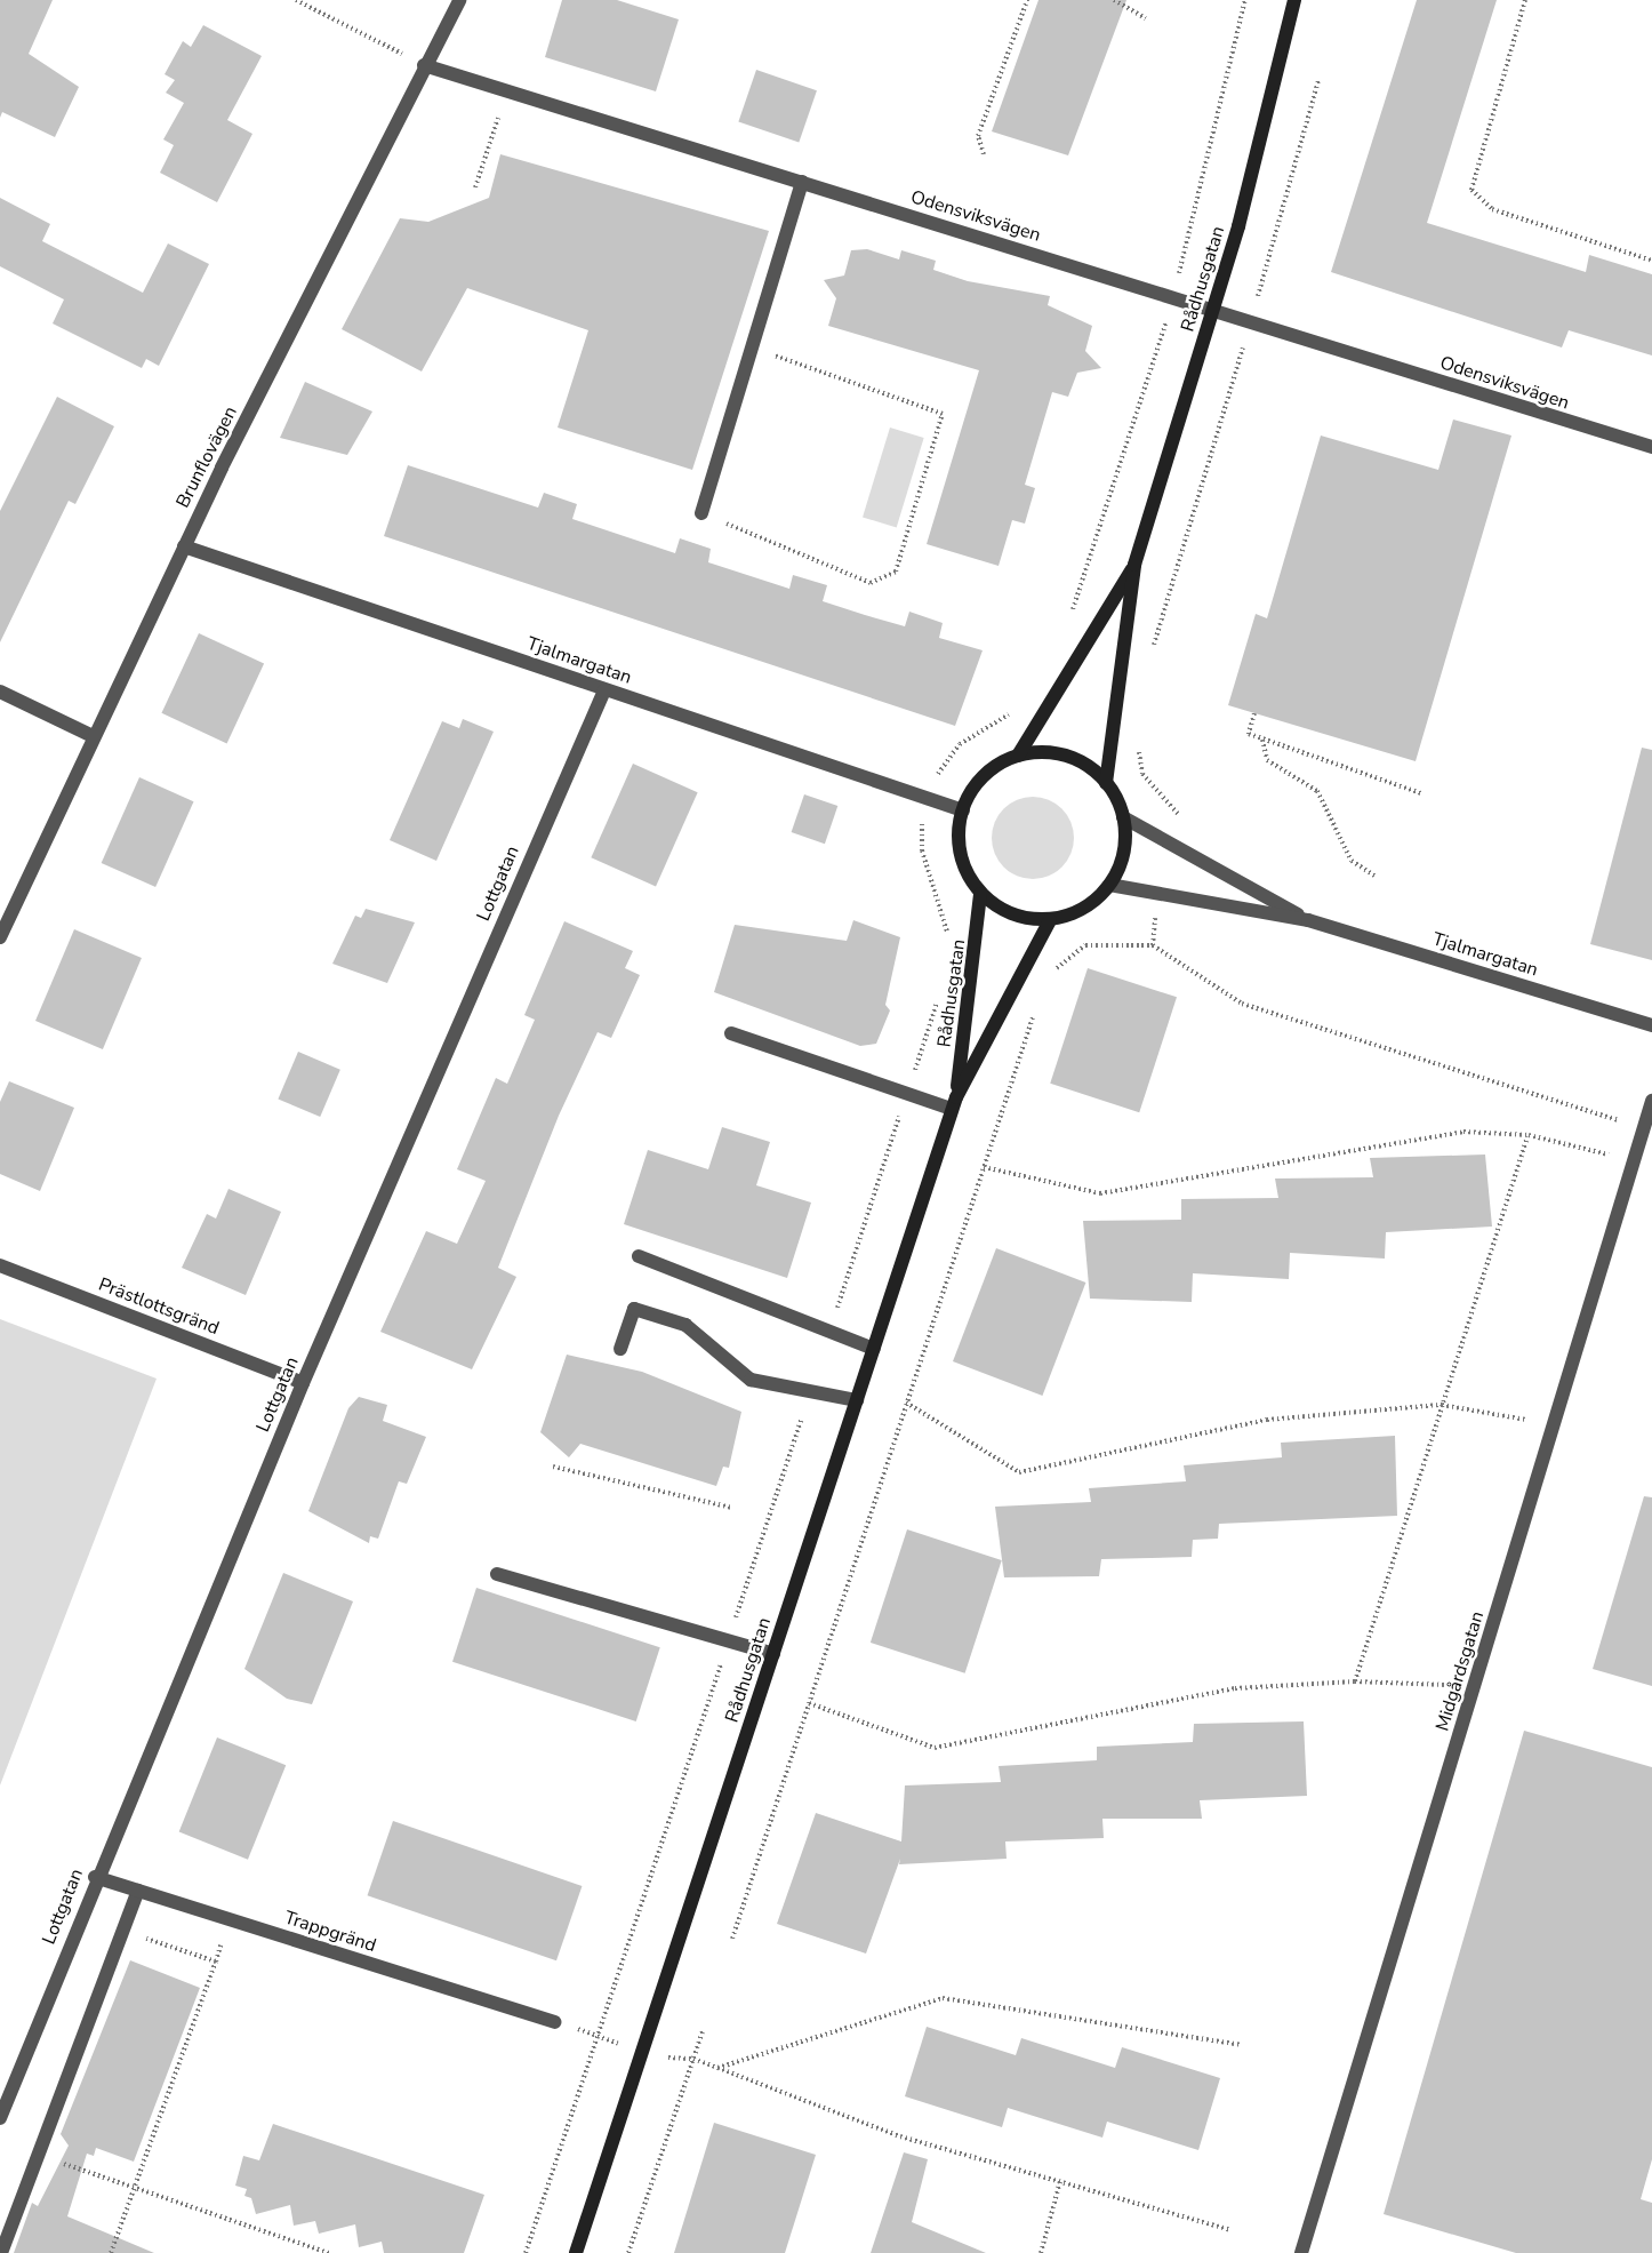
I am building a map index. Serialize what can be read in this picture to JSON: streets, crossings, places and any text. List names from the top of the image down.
{
  "streets": {
    "main road": ["Rådhusgatan"],
    "street": [
      "Odensviksvägen",
      "Brunflovägen",
      "Tjalmargatan",
      "Lottgatan",
      "Prästlottsgränd",
      "Midgårdsgatan",
      "Trappgränd"
    ]
  },
  "crossings": [
    ["Odensviksvägen", "Rådhusgatan"],
    ["Odensviksvägen", "Brunflovägen"],
    ["Rådhusgatan", "Tjalmargatan"],
    ["Brunflovägen", "Tjalmargatan"],
    ["Tjalmargatan", "Lottgatan"],
    ["Lottgatan", "Prästlottsgränd"],
    ["Lottgatan", "Trappgränd"]
  ]
}
